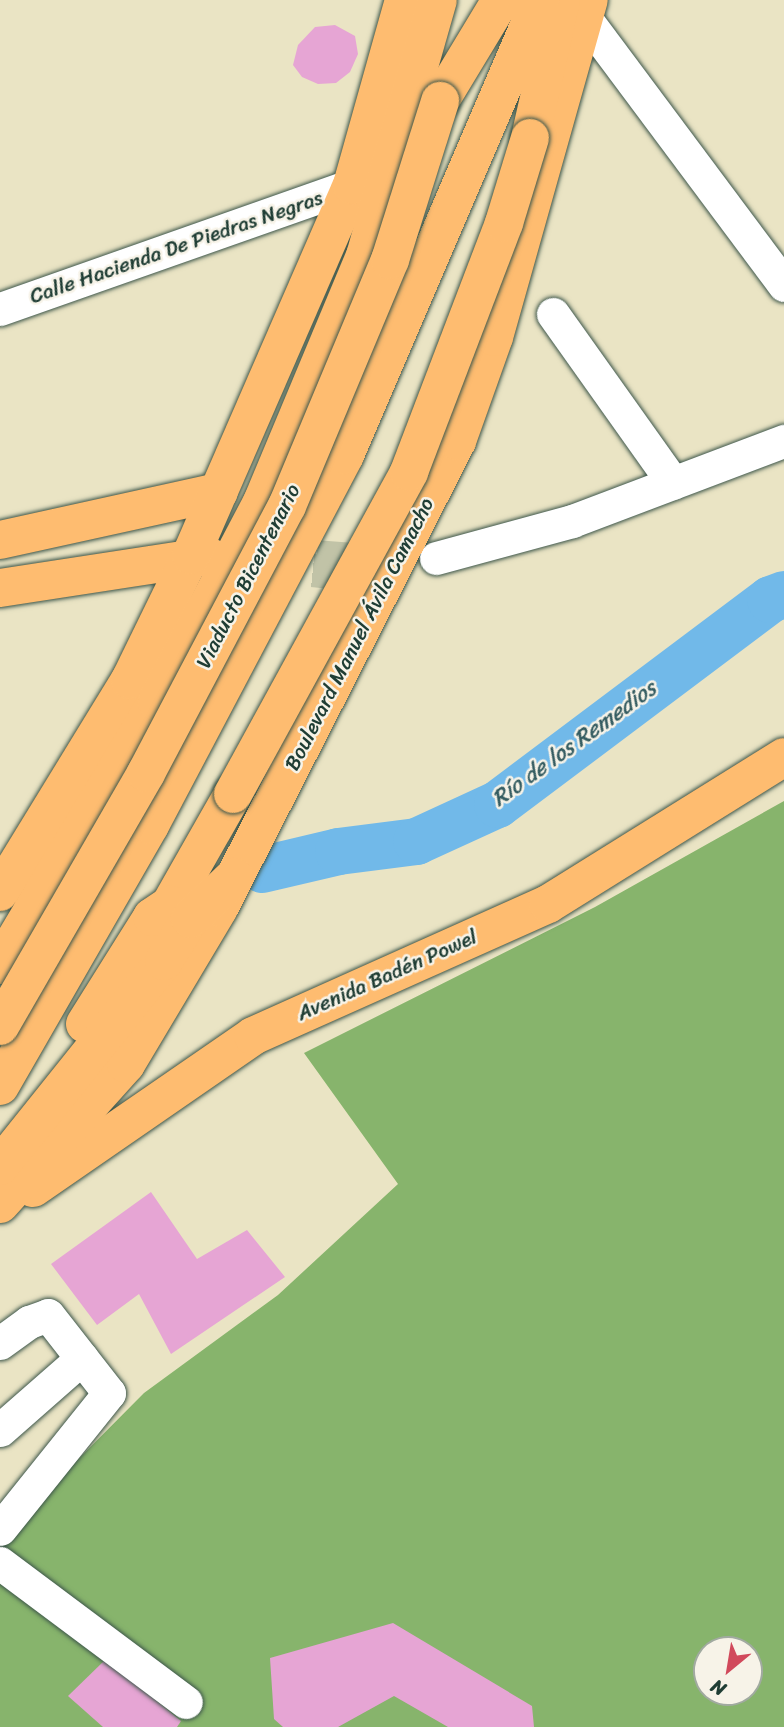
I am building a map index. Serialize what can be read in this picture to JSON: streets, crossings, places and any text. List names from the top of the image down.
{
  "streets": {
    "main road": ["Viaducto Bicentenario", "Boulevard Manuel Ávila Camacho", "Avenida Badén Powel"],
    "street": ["Calle Hacienda De Piedras Negras"]
  },
  "water": ["Río de los Remedios"],
  "north": "bottom left"
}
